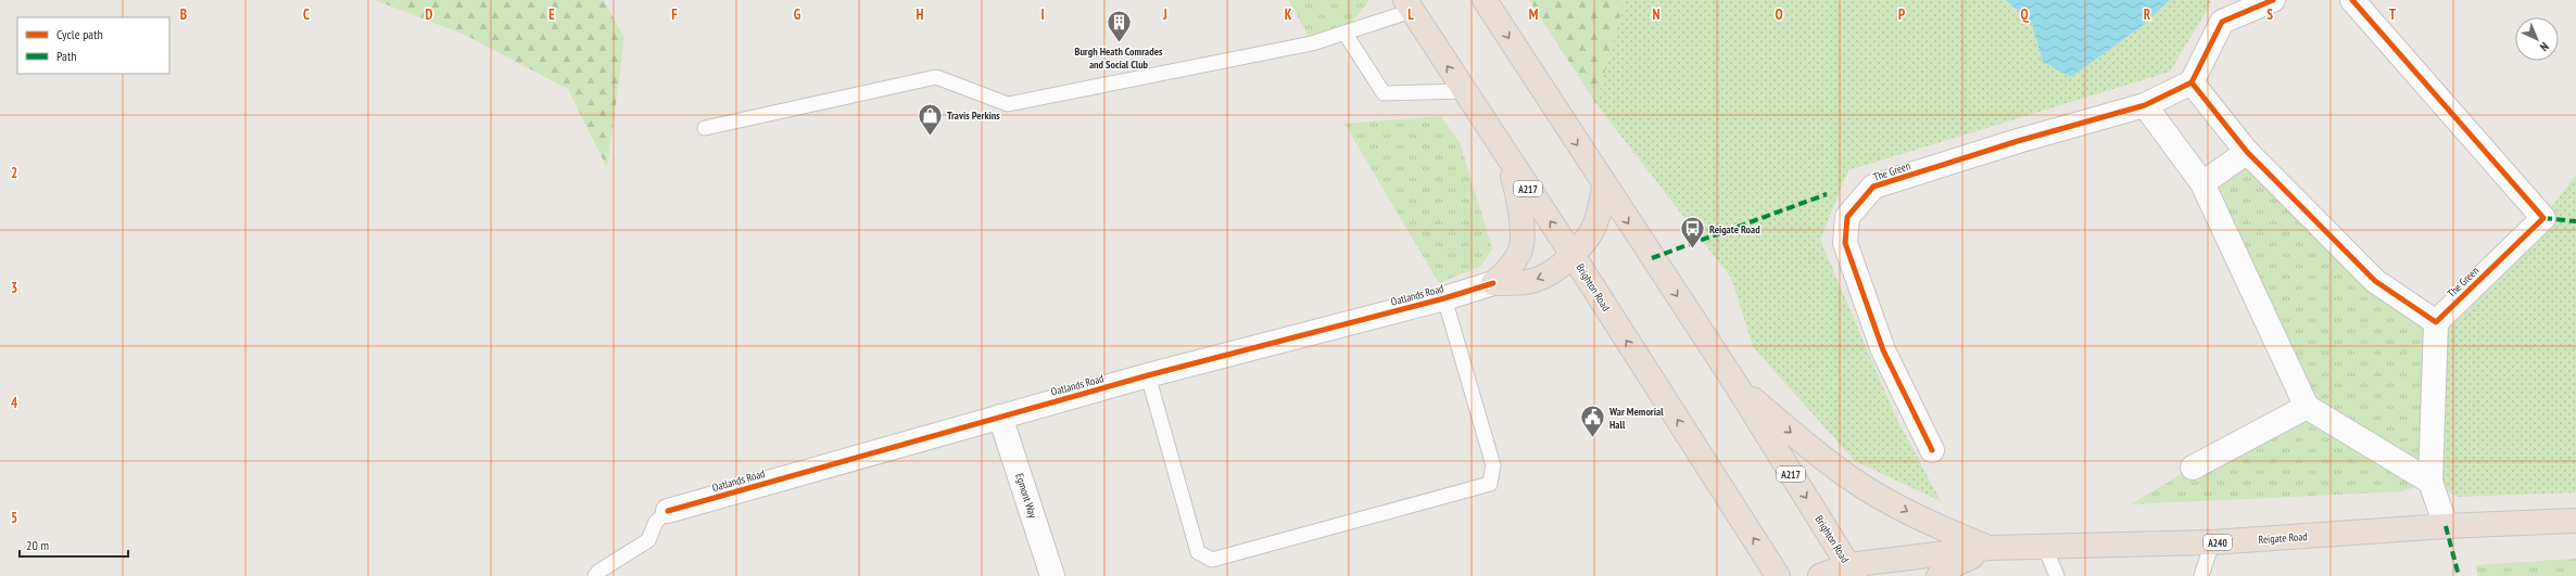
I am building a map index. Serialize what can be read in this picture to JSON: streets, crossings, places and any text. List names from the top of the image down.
{
  "streets": {
    "highway": [
      "A217",
      "Brighton Road",
      "Reigate Road",
      "A240"
    ],
    "street": ["The Green", "Oatlands Road", "Egmont Way"]
  },
  "crossings": [
    ["Brighton Road", "A240"],
    ["Oatlands Road", "Egmont Way"],
    ["Reigate Road", "A240"]
  ],
  "places": {
    "building": ["Burgh Heath Comrades and Social Club"],
    "shop": ["Travis Perkins"],
    "bus stop": ["Reigate Road"],
    "public building": ["War Memorial Hall"]
  },
  "legend": ["Cycle path", "Path"],
  "scale_bar": "20 m",
  "north": "bottom right",
  "grid": {
    "columns": [
      "B",
      "C",
      "D",
      "E",
      "F",
      "G",
      "H",
      "I",
      "J",
      "K",
      "L",
      "M",
      "N",
      "O",
      "P",
      "Q",
      "R",
      "S",
      "T"
    ],
    "rows": [
      "2",
      "3",
      "4",
      "5"
    ]
  }
}
